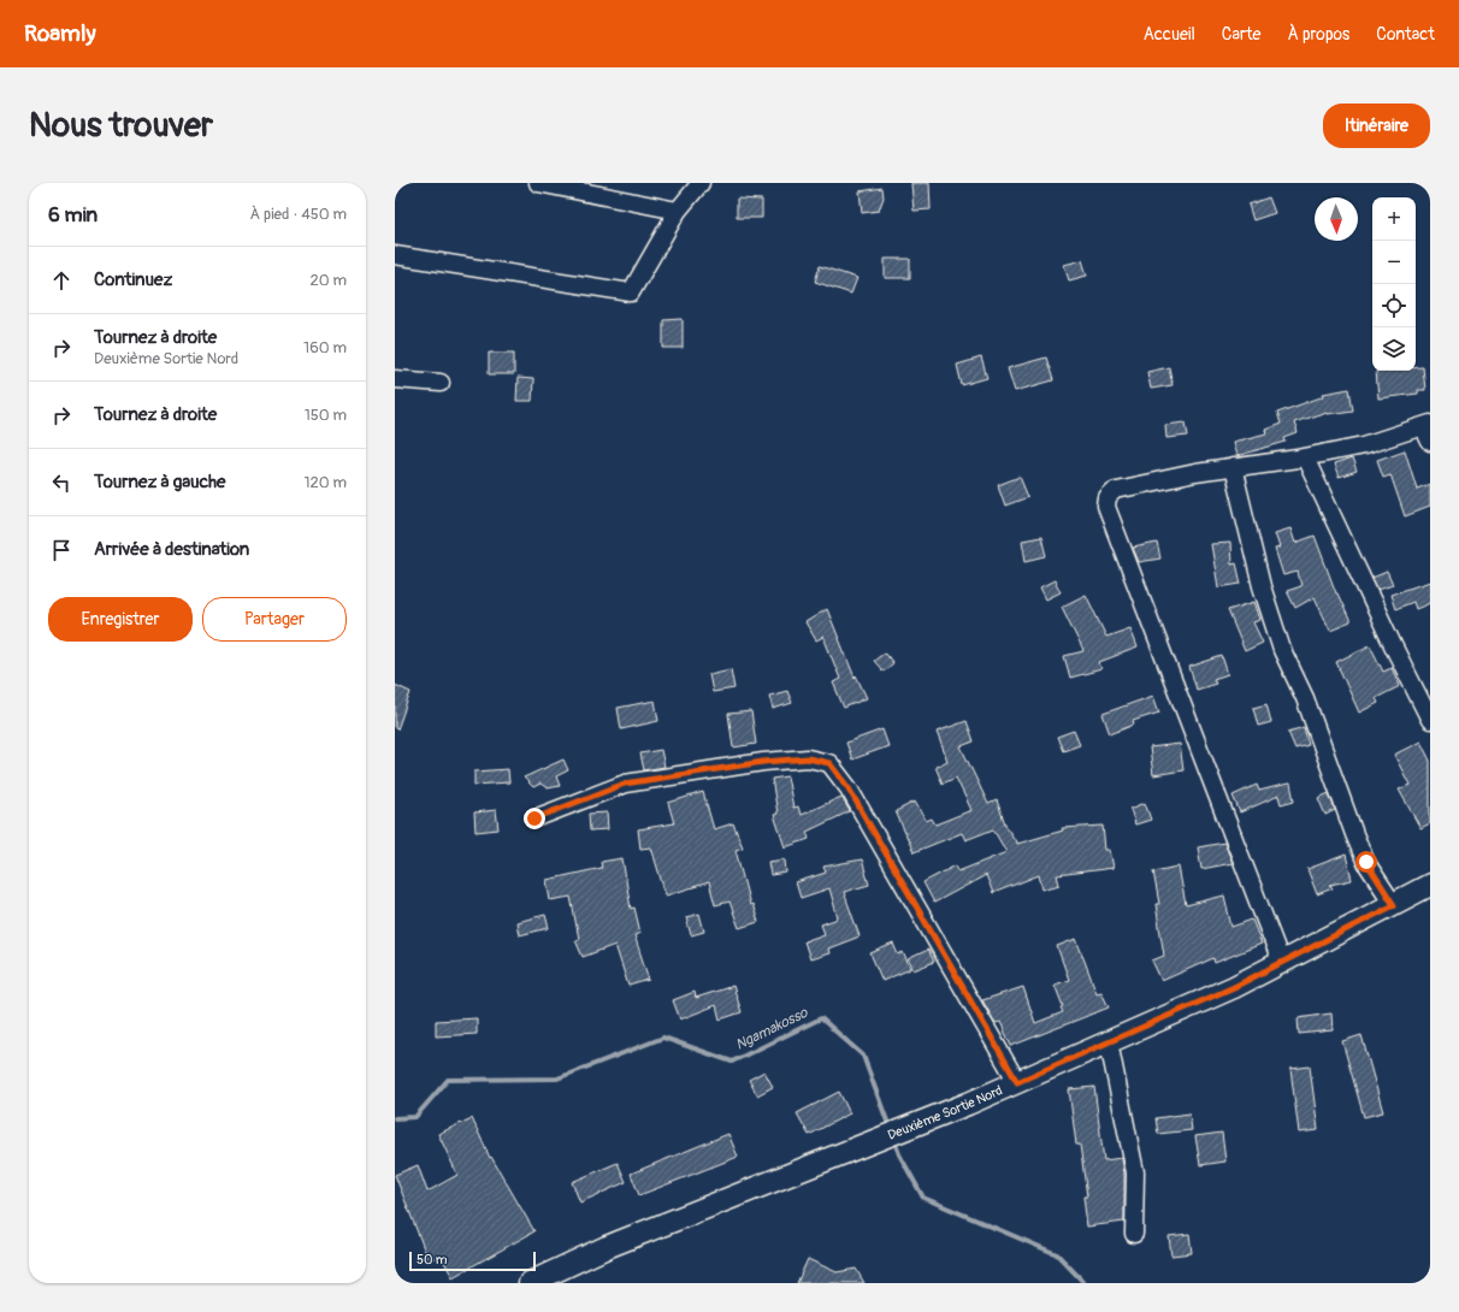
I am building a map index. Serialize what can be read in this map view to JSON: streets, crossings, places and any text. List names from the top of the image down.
{
  "streets": {
    "main road": ["Deuxième Sortie Nord"]
  },
  "water": ["Ngamakosso"],
  "scale_bar": "50 m",
  "north": "bottom",
  "page": {
    "header": "Roamly",
    "nav": [
      "Accueil",
      "Carte",
      "À propos",
      "Contact"
    ],
    "buttons": [
      "Itinéraire",
      ["Enregistrer", "Partager"]
    ],
    "title": "Nous trouver",
    "heading": ["6 min", "À pied · 450 m"],
    "map_buttons": ["+", "−"],
    "list": [
      ["Continuez", "20 m"],
      ["Tournez à droite", "Deuxième Sortie Nord", "160 m"],
      ["Tournez à droite", "150 m"],
      ["Tournez à gauche", "120 m"],
      "Arrivée à destination"
    ],
    "scale": "50 m"
  }
}
